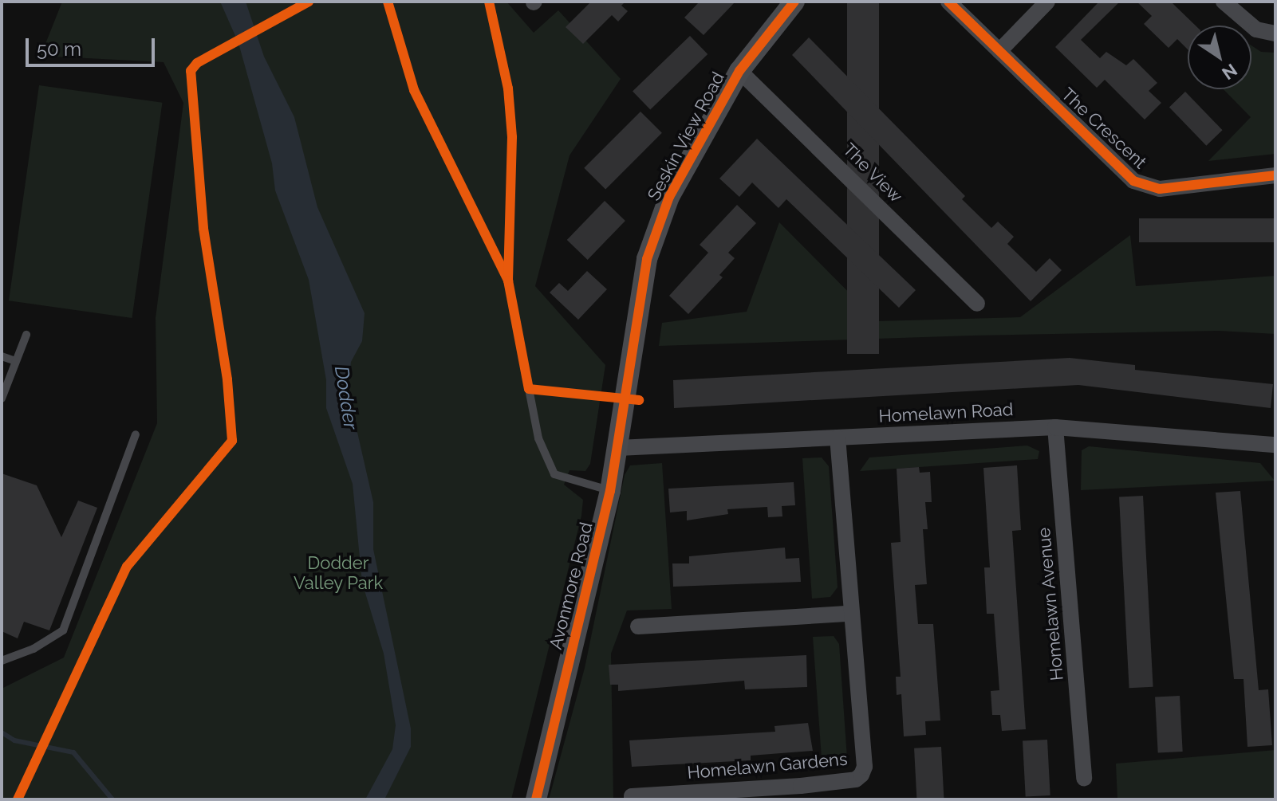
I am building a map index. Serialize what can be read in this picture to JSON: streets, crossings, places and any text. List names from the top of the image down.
{
  "streets": {
    "street": [
      "The Crescent",
      "Seskin View Road",
      "The View",
      "Homelawn Road",
      "Avonmore Road",
      "Homelawn Avenue",
      "Homelawn Gardens"
    ]
  },
  "crossings": [
    ["Seskin View Road", "The View"],
    ["Seskin View Road", "Avonmore Road"],
    ["Homelawn Road", "Avonmore Road"],
    ["Homelawn Road", "Homelawn Avenue"],
    ["Homelawn Road", "Homelawn Gardens"]
  ],
  "water": ["Dodder"],
  "parks": ["Dodder Valley Park"],
  "scale_bar": "50 m",
  "north": "bottom right"
}
